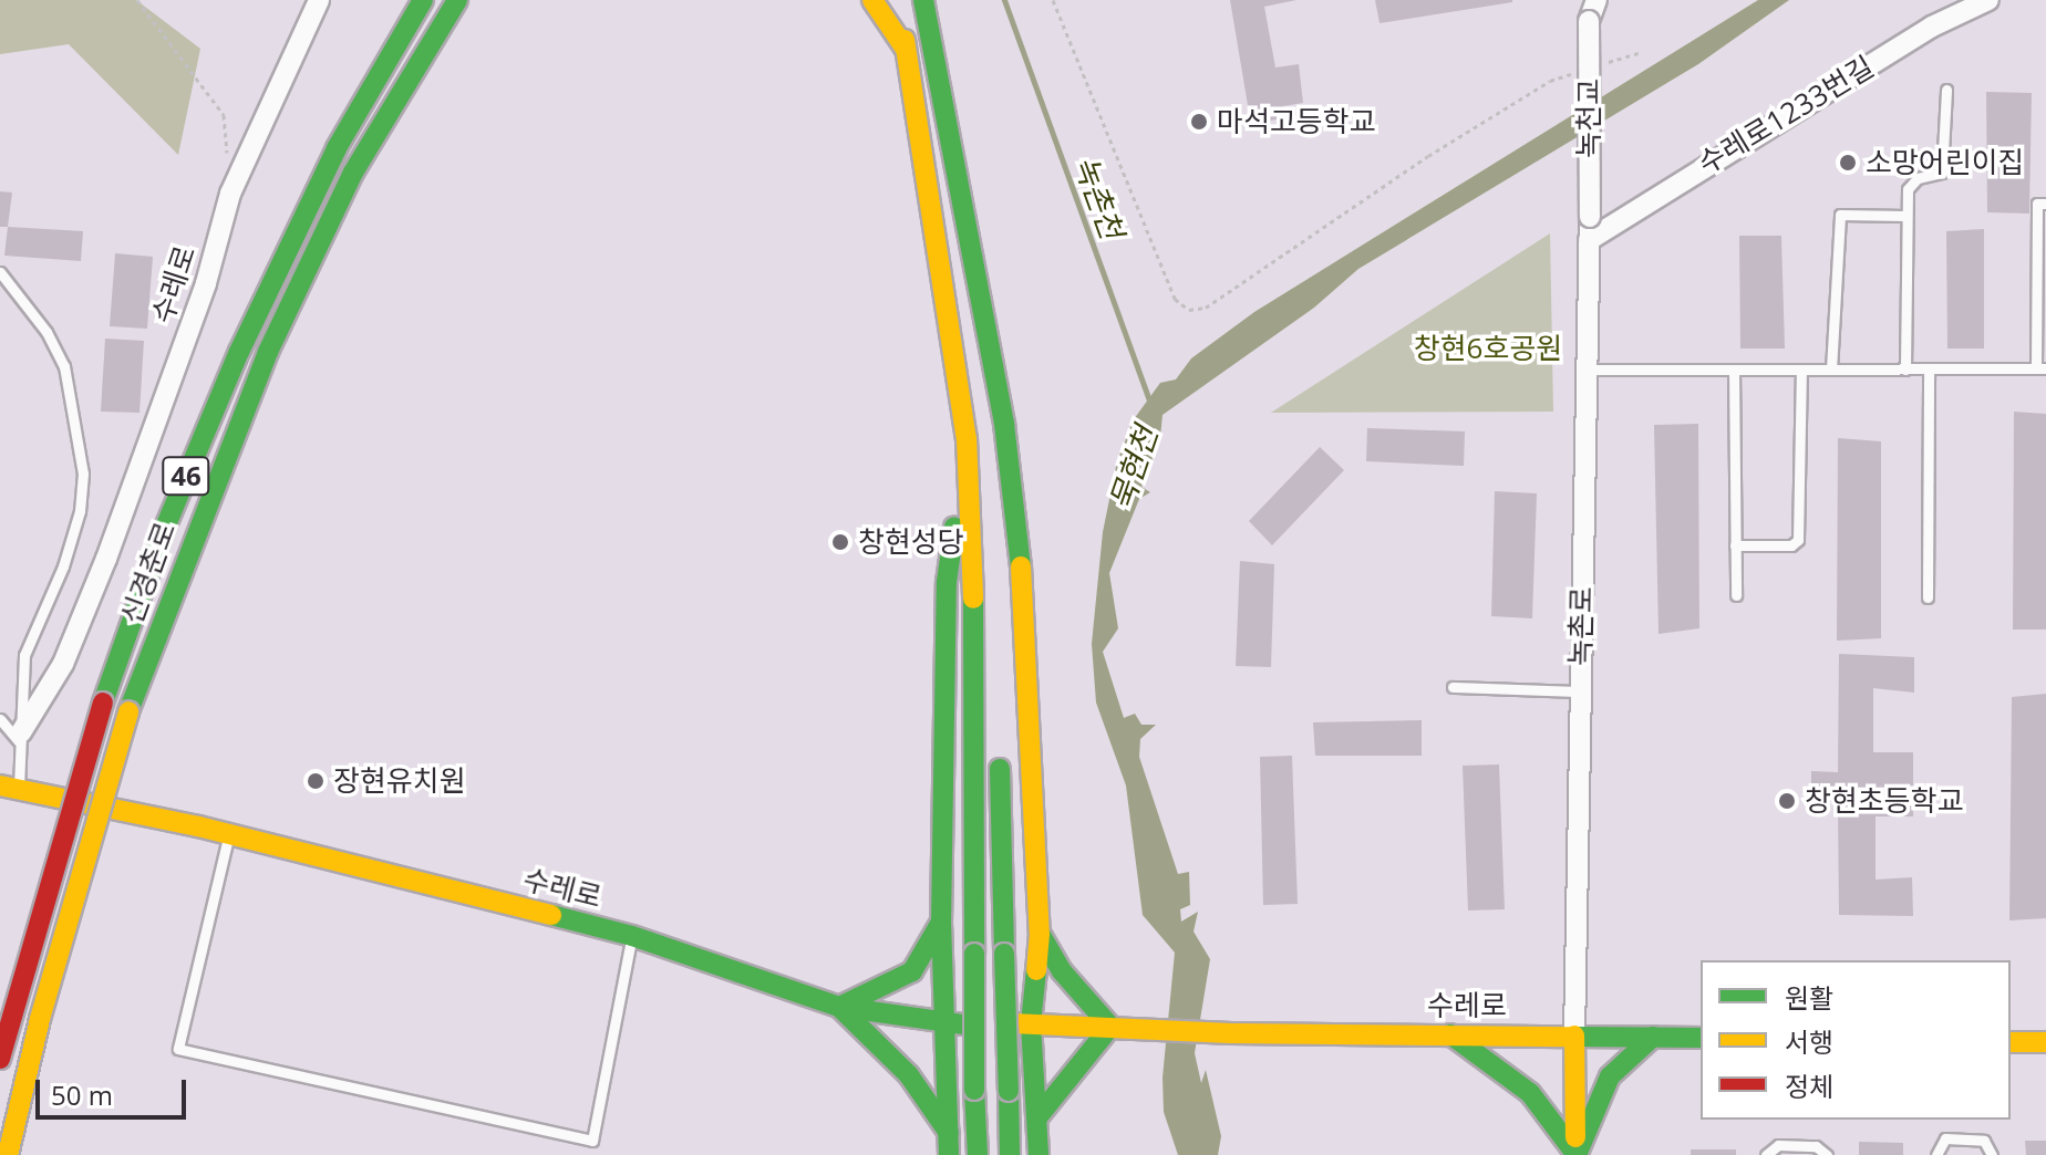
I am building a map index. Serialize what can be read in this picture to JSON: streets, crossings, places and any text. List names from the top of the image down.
{
  "streets": {
    "main road": ["수레로", "46", "신경춘로"],
    "street": ["수레로1233번길", "녹천교", "녹촌로"]
  },
  "crossings": [
    ["수레로1233번길", "녹촌로"],
    ["녹천교", "녹촌로"],
    ["수레로", "녹촌로"]
  ],
  "water": ["녹촌천", "묵현천"],
  "parks": ["창현6호공원"],
  "places": [
    "마석고등학교",
    "소망어린이집",
    "창현성당",
    "장현유치원",
    "창현초등학교"
  ],
  "legend": ["원활", "서행", "정체"],
  "scale_bar": "50 m"
}
